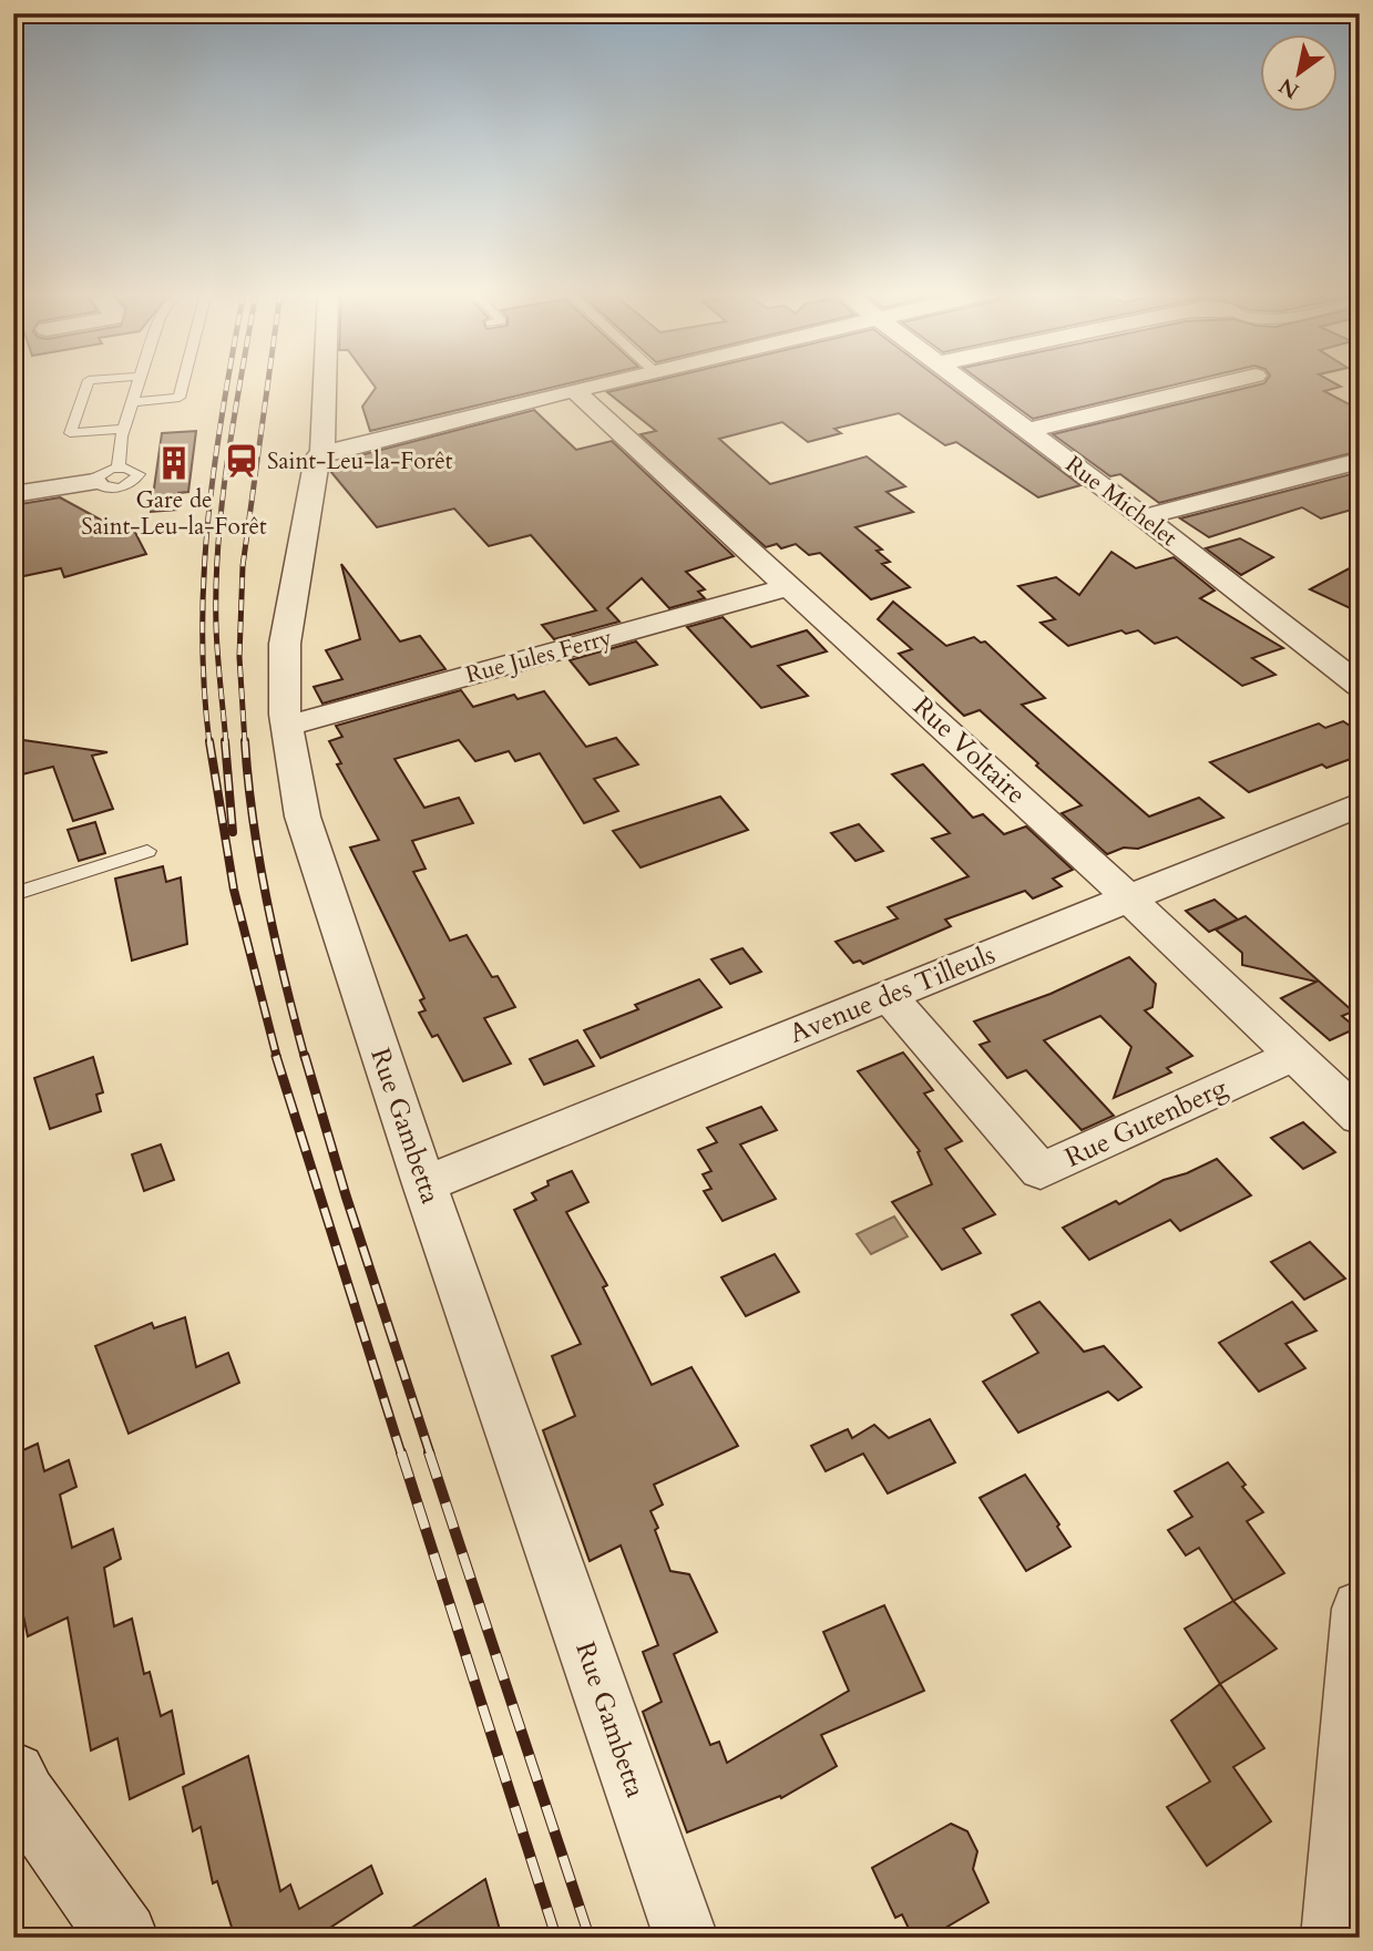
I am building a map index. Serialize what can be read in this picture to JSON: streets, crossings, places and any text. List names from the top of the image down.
{
  "streets": {
    "street": [
      "Rue Michelet",
      "Rue Jules Ferry",
      "Rue Voltaire",
      "Avenue des Tilleuls",
      "Rue Gutenberg",
      "Rue Gambetta"
    ]
  },
  "crossings": [
    ["Rue Jules Ferry", "Rue Voltaire"],
    ["Rue Jules Ferry", "Rue Gambetta"],
    ["Rue Voltaire", "Avenue des Tilleuls"],
    ["Rue Voltaire", "Rue Gutenberg"],
    ["Avenue des Tilleuls", "Rue Gutenberg"],
    ["Avenue des Tilleuls", "Rue Gambetta"]
  ],
  "places": {
    "station": ["Saint-Leu-la-Forêt"],
    "building": ["Gare de Saint-Leu-la-Forêt"]
  },
  "north": "bottom left"
}
